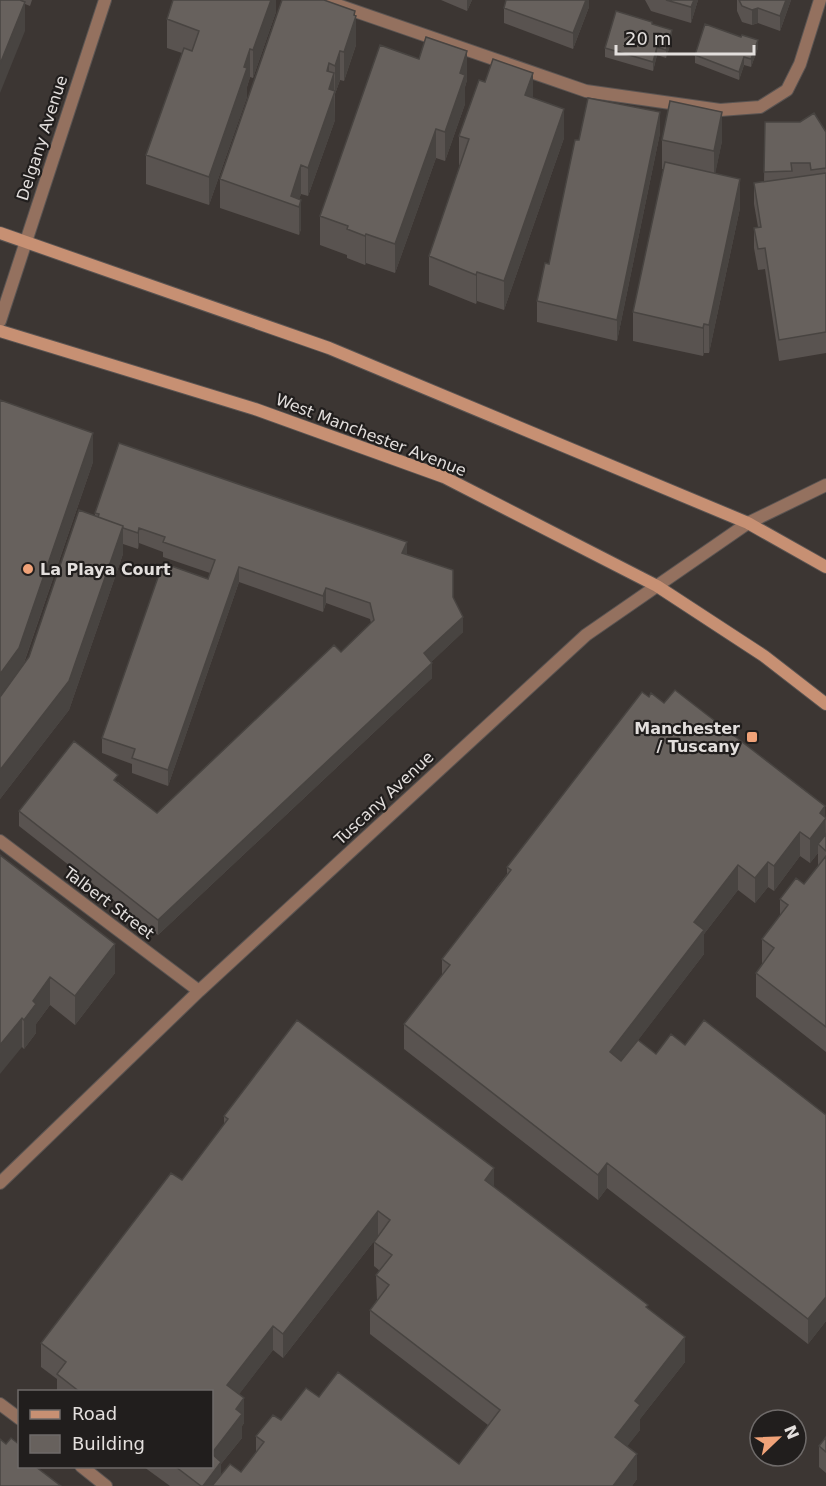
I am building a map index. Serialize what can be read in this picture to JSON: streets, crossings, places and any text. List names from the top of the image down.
{
  "streets": {
    "main road": ["West Manchester Avenue"],
    "street": ["Delgany Avenue", "Tuscany Avenue", "Talbert Street"]
  },
  "crossings": [
    ["West Manchester Avenue", "Tuscany Avenue"],
    ["Tuscany Avenue", "Talbert Street"]
  ],
  "places": {
    "other": ["La Playa Court"],
    "transit": ["Manchester / Tuscany"]
  },
  "legend": ["Road", "Building"],
  "scale_bar": "20 m",
  "north": "top right"
}
